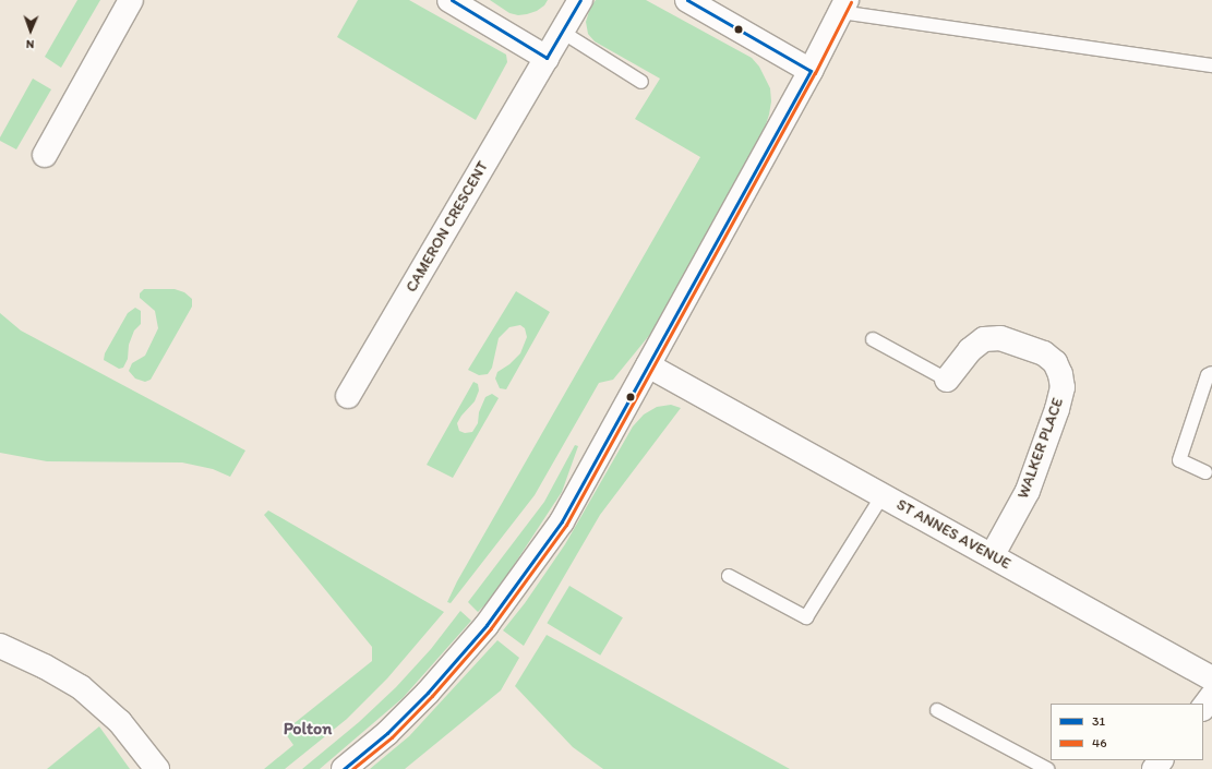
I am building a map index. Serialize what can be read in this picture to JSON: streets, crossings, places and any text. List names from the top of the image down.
{
  "streets": {
    "street": ["CAMERON CRESCENT", "WALKER PLACE", "ST ANNES AVENUE"]
  },
  "crossings": [
    ["WALKER PLACE", "ST ANNES AVENUE"]
  ],
  "districts": ["Polton"],
  "lines": ["transit line 31", "transit line 46"],
  "legend": ["31", "46"],
  "north": "bottom"
}
